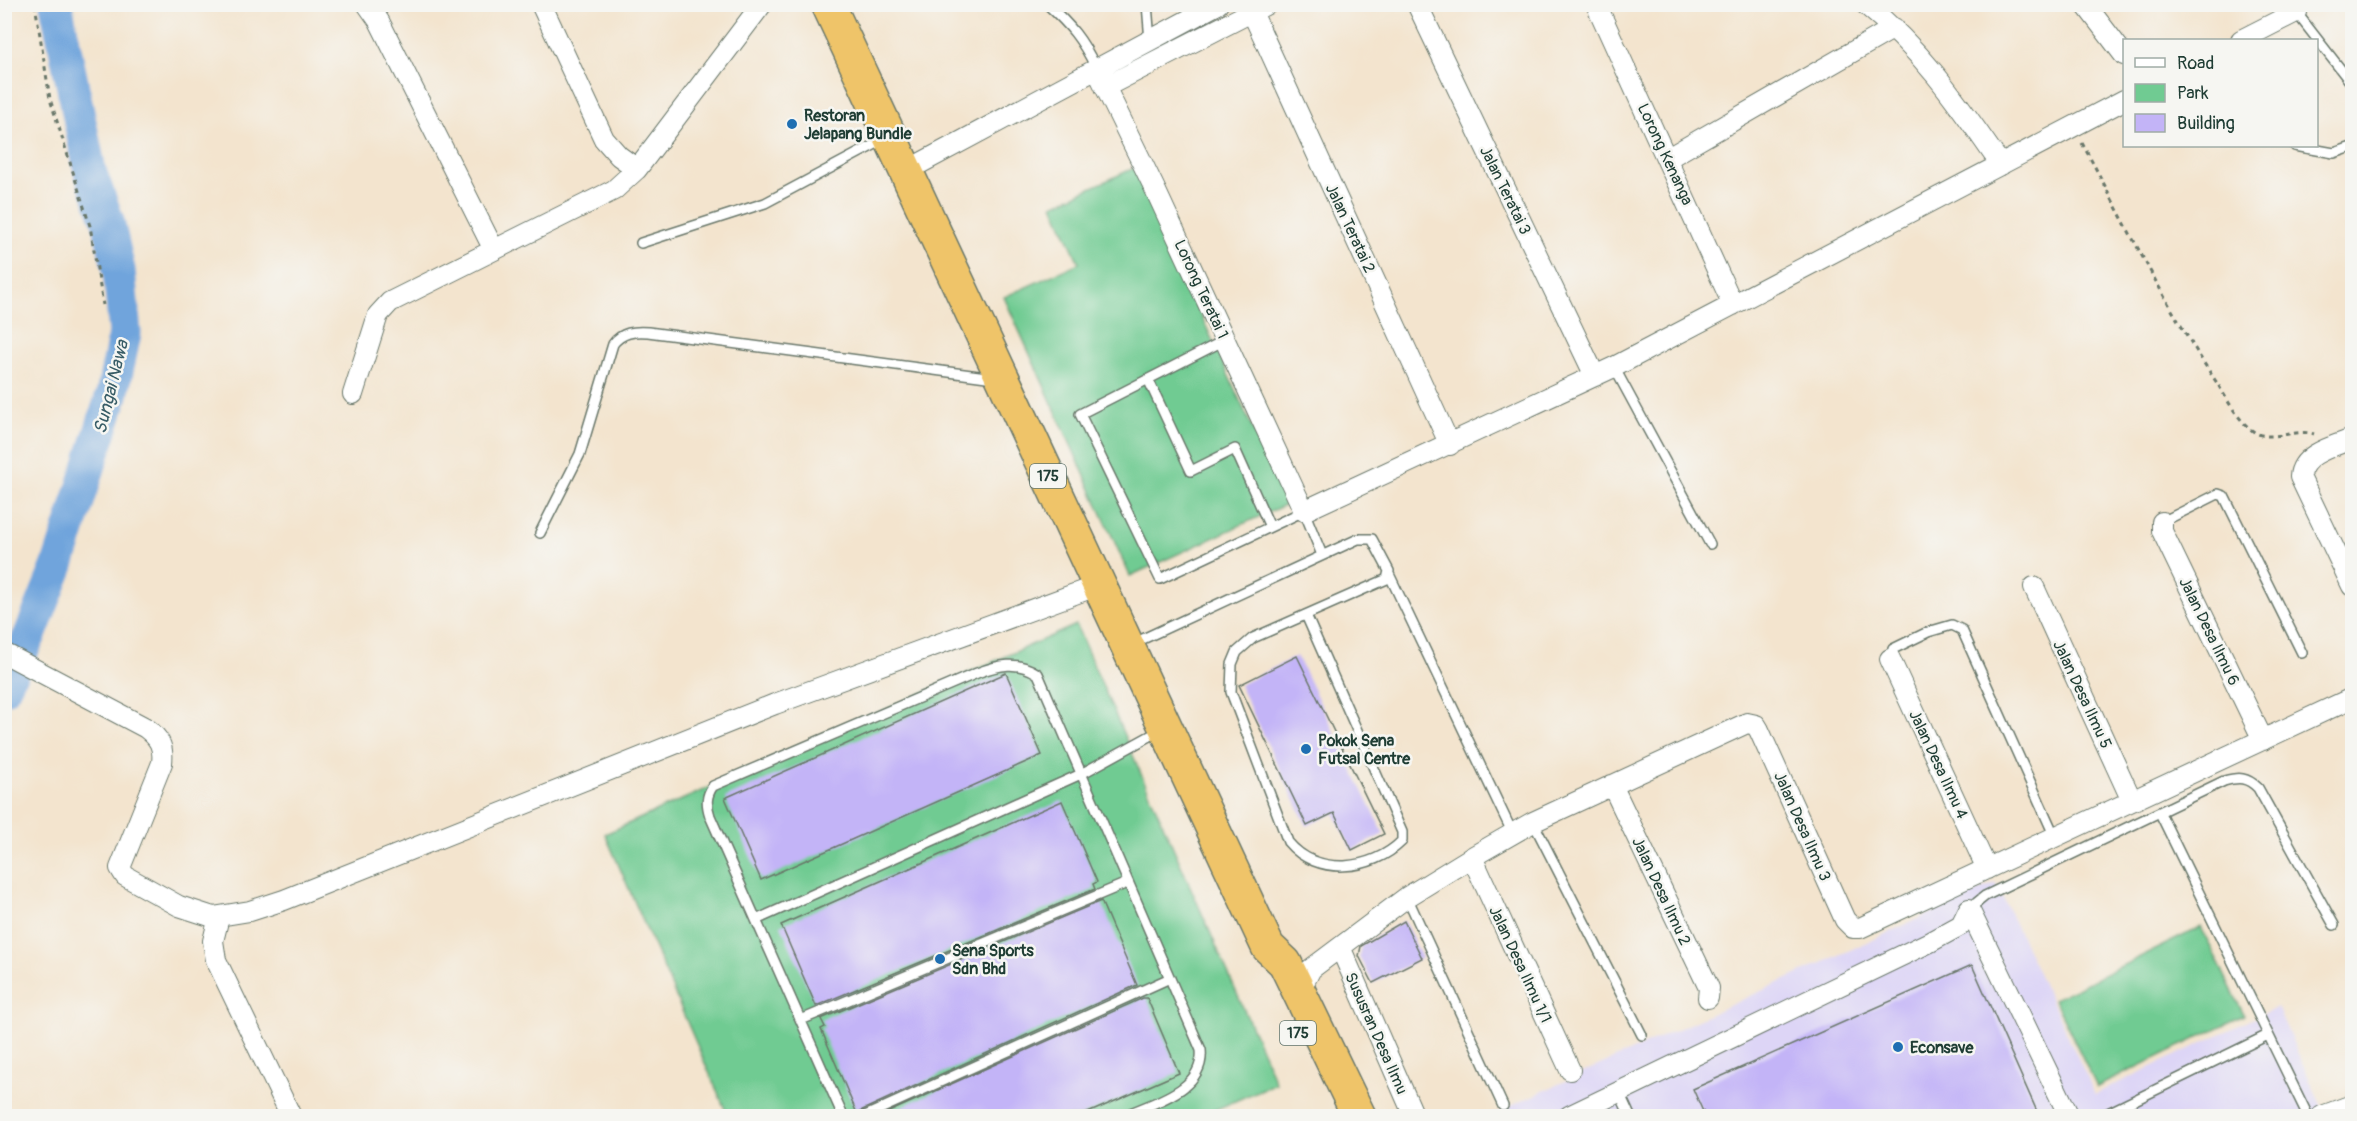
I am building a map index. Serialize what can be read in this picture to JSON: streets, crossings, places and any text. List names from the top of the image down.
{
  "streets": {
    "highway": ["175"],
    "street": [
      "Lorong Kenanga",
      "Jalan Teratai 3",
      "Jalan Teratai 2",
      "Lorong Teratai 1",
      "Jalan Desa Ilmu 6",
      "Jalan Desa Ilmu 5",
      "Jalan Desa Ilmu 4",
      "Jalan Desa Ilmu 3",
      "Jalan Desa Ilmu 2",
      "Jalan Desa Ilmu 1/1",
      "Sususran Desa Ilmu"
    ]
  },
  "crossings": [
    ["Jalan Desa Ilmu 4", "Jalan Desa Ilmu 3"],
    ["Jalan Desa Ilmu 3", "Jalan Desa Ilmu 2"]
  ],
  "water": ["Sungai Nawa"],
  "places": [
    "Restoran Jelapang Bundle",
    "Pokok Sena Futsal Centre",
    "Sena Sports Sdn Bhd",
    "Econsave"
  ],
  "legend": ["Road", "Park", "Building"]
}
